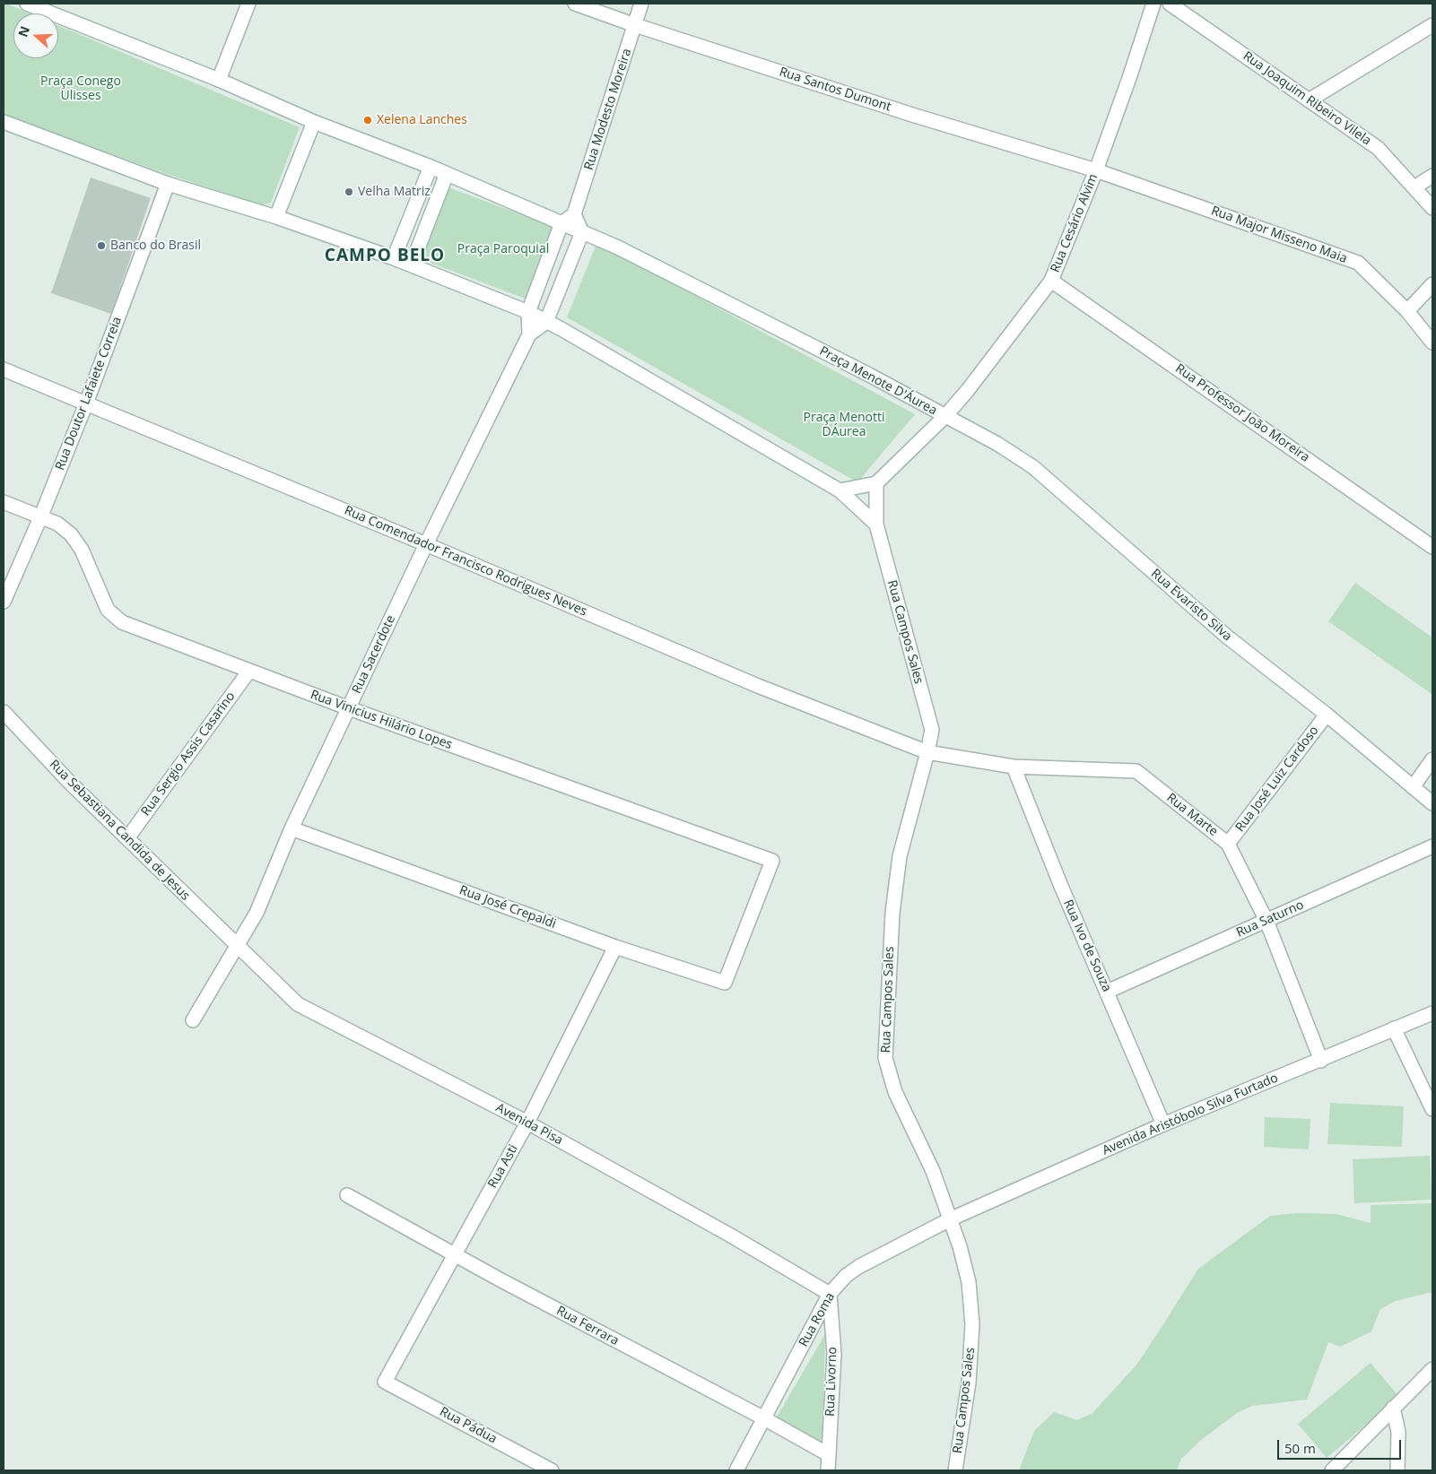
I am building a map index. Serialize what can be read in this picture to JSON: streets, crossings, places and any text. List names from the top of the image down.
{
  "streets": {
    "street": [
      "Rua Santos Dumont",
      "Rua Joaquim Ribeiro Vilela",
      "Rua Modesto Moreira",
      "Rua Cesário Alvim",
      "Rua Major Misseno Maia",
      "Praça Menote D'Áurea",
      "Rua Doutor Lafaiete Correia",
      "Rua Professor João Moreira",
      "Rua Comendador Francisco Rodrigues Neves",
      "Rua Evaristo Silva",
      "Rua Campos Sales",
      "Rua Sacerdote",
      "Rua Vinicius Hilário Lopes",
      "Rua Sergio Assis Casarino",
      "Rua José Luiz Cardoso",
      "Rua Marte",
      "Rua Sebastiana Candida de Jesus",
      "Rua José Crepaldi",
      "Rua Saturno",
      "Rua Ivo de Souza",
      "Avenida Aristóbolo Silva Furtado",
      "Avenida Pisa",
      "Rua Asti",
      "Rua Roma",
      "Rua Ferrara",
      "Rua Livorno",
      "Rua Pádua"
    ]
  },
  "crossings": [
    ["Rua Santos Dumont", "Rua Modesto Moreira"],
    ["Rua Santos Dumont", "Rua Cesário Alvim"],
    ["Rua Santos Dumont", "Rua Major Misseno Maia"],
    ["Rua Cesário Alvim", "Rua Major Misseno Maia"],
    ["Rua Cesário Alvim", "Praça Menote D'Áurea"],
    ["Rua Cesário Alvim", "Rua Professor João Moreira"],
    ["Rua Cesário Alvim", "Rua Evaristo Silva"],
    ["Praça Menote D'Áurea", "Rua Evaristo Silva"],
    ["Praça Menote D'Áurea", "Rua Campos Sales"],
    ["Rua Doutor Lafaiete Correia", "Rua Comendador Francisco Rodrigues Neves"],
    ["Rua Doutor Lafaiete Correia", "Rua Vinicius Hilário Lopes"],
    ["Rua Comendador Francisco Rodrigues Neves", "Rua Campos Sales"],
    ["Rua Comendador Francisco Rodrigues Neves", "Rua Sacerdote"],
    ["Rua Comendador Francisco Rodrigues Neves", "Rua Marte"],
    ["Rua Evaristo Silva", "Rua José Luiz Cardoso"],
    ["Rua Campos Sales", "Rua Marte"],
    ["Rua Campos Sales", "Avenida Aristóbolo Silva Furtado"],
    ["Rua Campos Sales", "Rua Roma"],
    ["Rua Sacerdote", "Rua Vinicius Hilário Lopes"],
    ["Rua Sacerdote", "Rua Sebastiana Candida de Jesus"],
    ["Rua Sacerdote", "Rua José Crepaldi"],
    ["Rua Sacerdote", "Avenida Pisa"],
    ["Rua Vinicius Hilário Lopes", "Rua Sergio Assis Casarino"],
    ["Rua Vinicius Hilário Lopes", "Rua José Crepaldi"],
    ["Rua Sergio Assis Casarino", "Rua Sebastiana Candida de Jesus"],
    ["Rua José Luiz Cardoso", "Rua Marte"],
    ["Rua Marte", "Rua Saturno"],
    ["Rua Marte", "Rua Ivo de Souza"],
    ["Rua Marte", "Avenida Aristóbolo Silva Furtado"],
    ["Rua Sebastiana Candida de Jesus", "Avenida Pisa"],
    ["Rua José Crepaldi", "Rua Asti"],
    ["Rua Saturno", "Rua Ivo de Souza"],
    ["Rua Ivo de Souza", "Avenida Aristóbolo Silva Furtado"],
    ["Avenida Aristóbolo Silva Furtado", "Rua Roma"],
    ["Avenida Pisa", "Rua Asti"],
    ["Avenida Pisa", "Rua Roma"],
    ["Avenida Pisa", "Rua Livorno"],
    ["Rua Asti", "Rua Ferrara"],
    ["Rua Asti", "Rua Pádua"],
    ["Rua Roma", "Rua Ferrara"],
    ["Rua Roma", "Rua Livorno"],
    ["Rua Ferrara", "Rua Livorno"]
  ],
  "districts": ["CAMPO BELO"],
  "parks": ["Praça Conego Ulisses", "Praça Paroquial", "Praça Menotti DÁurea"],
  "places": ["Xelena Lanches", "Velha Matriz", "Banco do Brasil"],
  "scale_bar": "50 m",
  "north": "left"
}
